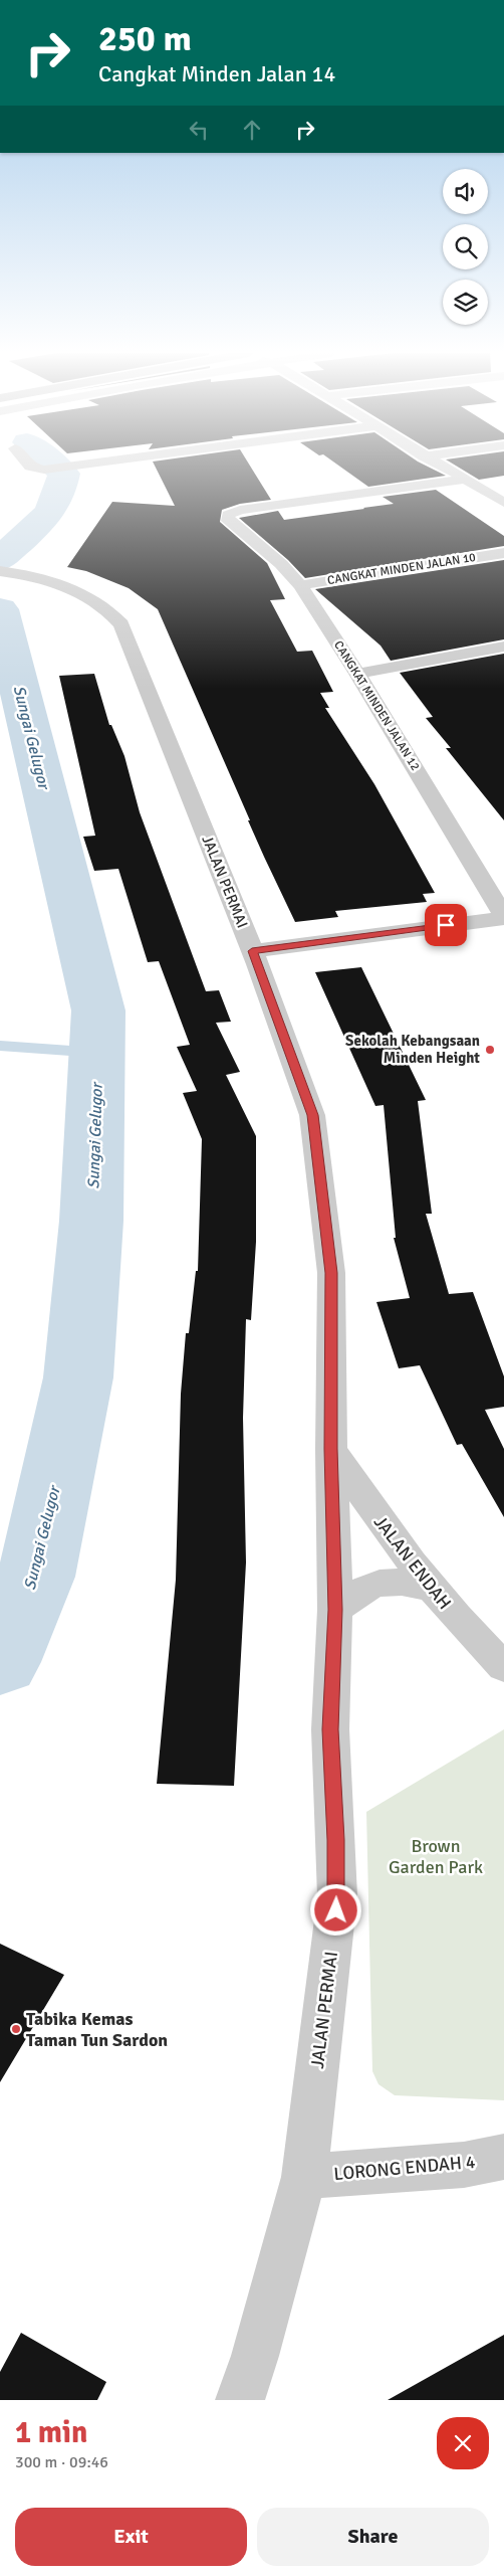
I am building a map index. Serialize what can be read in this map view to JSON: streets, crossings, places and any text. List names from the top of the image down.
{
  "streets": {
    "street": [
      "CANGKAT MINDEN JALAN 10",
      "CANGKAT MINDEN JALAN 12",
      "JALAN PERMAI",
      "JALAN ENDAH",
      "LORONG ENDAH 4"
    ]
  },
  "crossings": [
    ["CANGKAT MINDEN JALAN 10", "CANGKAT MINDEN JALAN 12"],
    ["JALAN PERMAI", "JALAN ENDAH"],
    ["JALAN PERMAI", "LORONG ENDAH 4"]
  ],
  "water": ["Sungai Gelugor"],
  "parks": ["Brown Garden Park"],
  "places": ["Sekolah Kebangsaan Minden Height", "Tabika Kemas Taman Tun Sardon"],
  "page": {
    "turn": ["250 m", "Cangkat Minden Jalan 14"],
    "heading": ["1 min", "300 m · 09:46"],
    "buttons": ["Exit", "Share"]
  }
}
